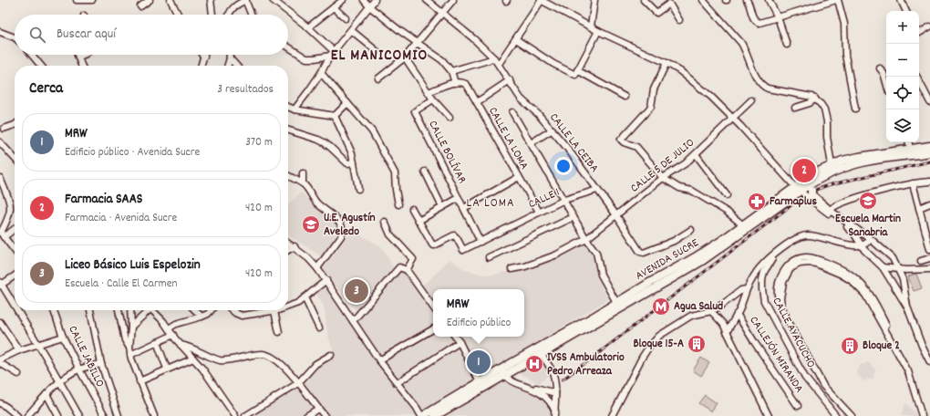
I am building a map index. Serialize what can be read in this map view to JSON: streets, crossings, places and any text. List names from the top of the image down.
{
  "streets": {
    "main road": ["AVENIDA SUCRE"],
    "street": [
      "CALLE LA LOMA",
      "CALLE LA CEIBA",
      "CALLE BOLÍVAR",
      "CALLE 5 DE JULIO",
      "CALLE 1",
      "CALLE AYACUCHO",
      "CALLEJÓN MIRANDA",
      "CALLE JABILLO"
    ]
  },
  "crossings": [
    ["CALLE LA LOMA", "CALLE 1"],
    ["CALLE LA CEIBA", "CALLE 5 DE JULIO"],
    ["CALLE LA CEIBA", "CALLE 1"],
    ["CALLE BOLÍVAR", "CALLE 1"]
  ],
  "districts": ["EL MANICOMIO", "LA LOMA"],
  "places": {
    "school or university": ["Escuela Martin Sanabria", "U.E. Agustín Aveledo"],
    "pharmacy": ["Farmaplus"],
    "metro station": ["Agua Salud"],
    "building": ["Bloque 15-A", "Bloque 2"],
    "hospital": ["IVSS Ambulatorio Pedro Arreaza"]
  },
  "page": {
    "map_buttons": ["+", "−"],
    "search": "Buscar aquí",
    "heading": ["Cerca", "3 resultados"],
    "list": [
      {
        "mark": "1",
        "name": "MRW",
        "note": "Edificio público · Avenida Sucre",
        "value": "370 m"
      },
      {
        "mark": "2",
        "name": "Farmacia SAAS",
        "note": "Farmacia · Avenida Sucre",
        "value": "420 m"
      },
      {
        "mark": "3",
        "name": "Liceo Básico Luis Espelozin",
        "note": "Escuela · Calle El Carmen",
        "value": "420 m"
      }
    ],
    "pins": ["2", "3", "1"],
    "popup": ["MRW", "Edificio público"]
  }
}
